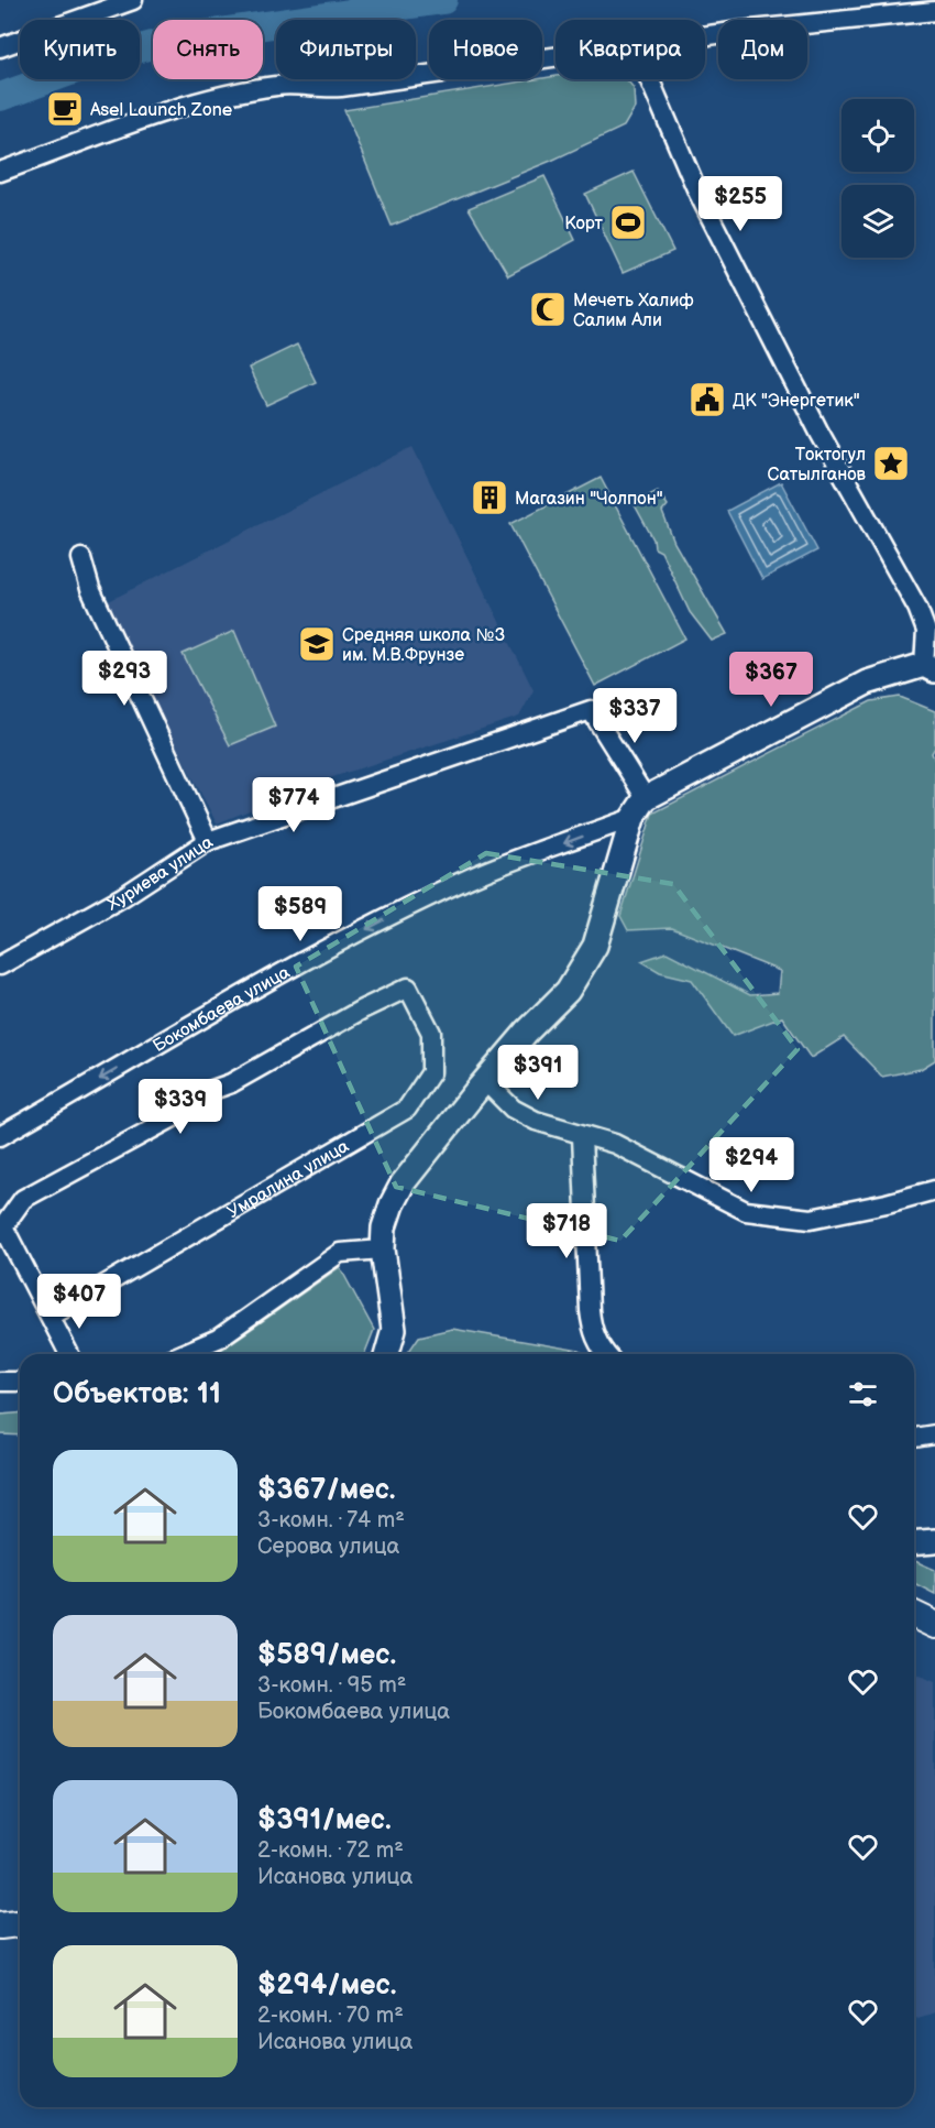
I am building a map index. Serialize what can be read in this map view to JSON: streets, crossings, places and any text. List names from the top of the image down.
{
  "streets": {
    "street": ["Хуриева улица", "Бокомбаева улица", "Умралина улица"]
  },
  "one_way": ["Бокомбаева улица"],
  "places": {
    "cafe": ["Asel Launch Zone"],
    "sports": ["Корт"],
    "mosque": ["Мечеть Халиф Салим Али"],
    "public building": ["ДК \"Энергетик\""],
    "place": ["Токтогул Сатылганов"],
    "building": ["Магазин \"Чолпон\""],
    "school or university": ["Средняя школа №3 им. М.В.Фрунзе"]
  },
  "page": {
    "chip": [
      "Купить",
      "Снять",
      "Фильтры",
      "Новое",
      "Квартира",
      "Дом"
    ],
    "price": [
      "$255",
      "$293",
      "$367",
      "$337",
      "$774",
      "$589",
      "$391",
      "$339",
      "$294",
      "$718",
      "$407"
    ],
    "heading": "Объектов: 11",
    "list": [
      {
        "name": "$367/мес.",
        "note": "3-комн. · 74 m² · Серова улица"
      },
      {
        "name": "$589/мес.",
        "note": "3-комн. · 95 m² · Бокомбаева улица"
      },
      {
        "name": "$391/мес.",
        "note": "2-комн. · 72 m² · Исанова улица"
      },
      {
        "name": "$294/мес.",
        "note": "2-комн. · 70 m² · Исанова улица"
      }
    ]
  }
}
